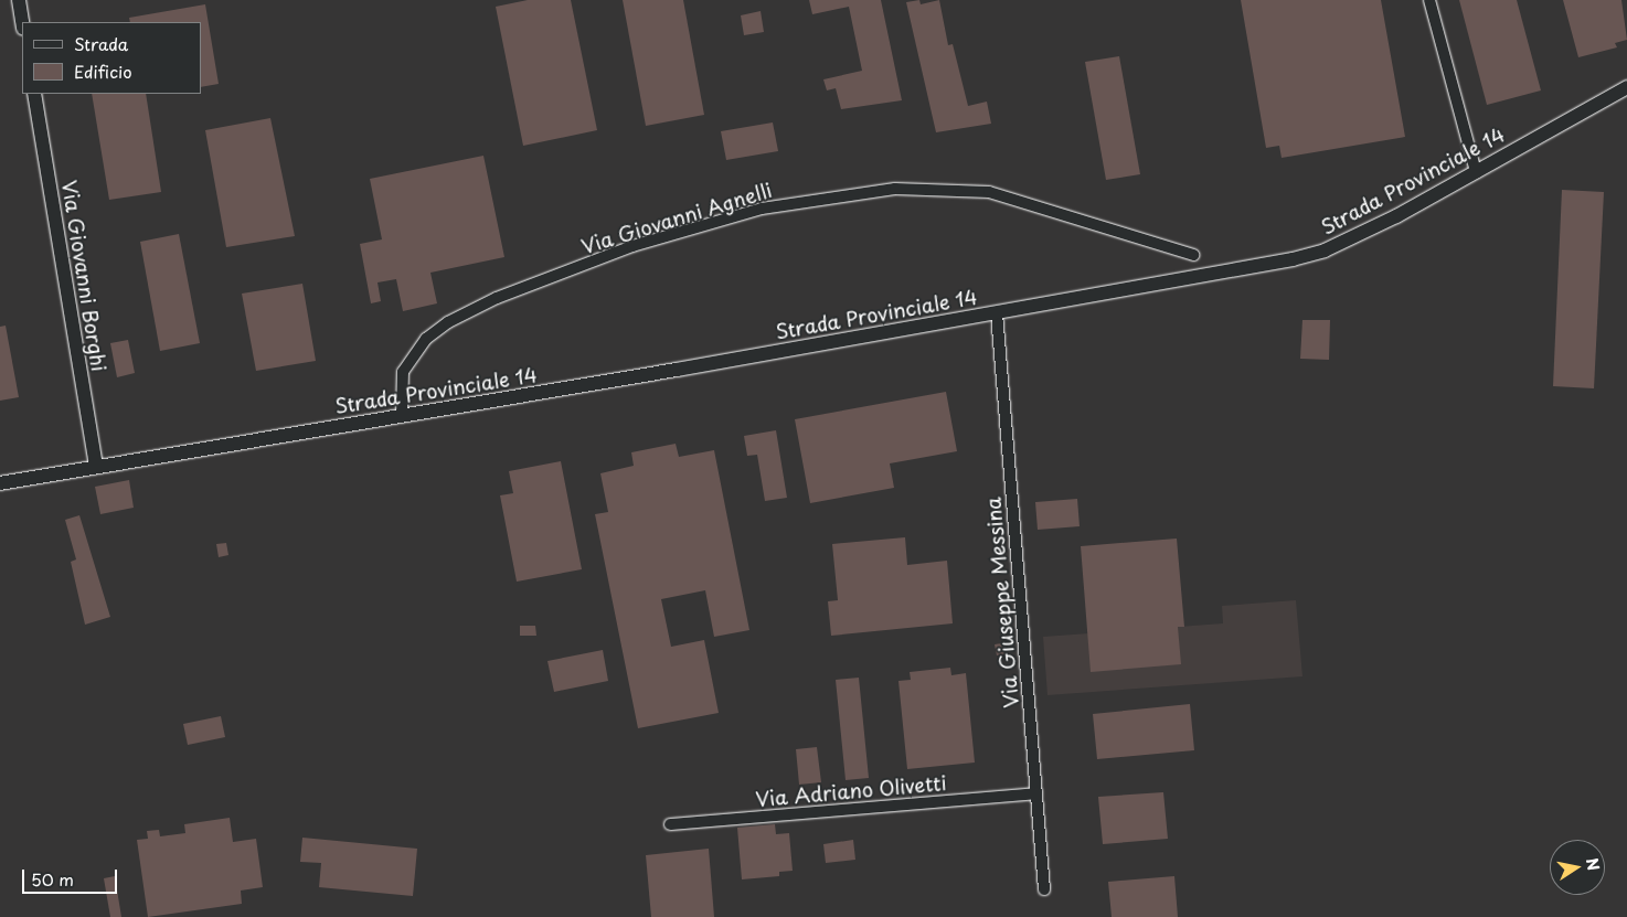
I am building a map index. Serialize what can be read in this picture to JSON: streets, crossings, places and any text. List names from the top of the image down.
{
  "streets": {
    "street": [
      "Strada Provinciale 14",
      "Via Giovanni Agnelli",
      "Via Giovanni Borghi",
      "Via Giuseppe Messina",
      "Via Adriano Olivetti"
    ]
  },
  "crossings": [
    ["Strada Provinciale 14", "Via Giovanni Agnelli"],
    ["Strada Provinciale 14", "Via Giovanni Borghi"],
    ["Strada Provinciale 14", "Via Giuseppe Messina"],
    ["Via Giuseppe Messina", "Via Adriano Olivetti"]
  ],
  "legend": ["Strada", "Edificio"],
  "scale_bar": "50 m",
  "north": "right"
}
